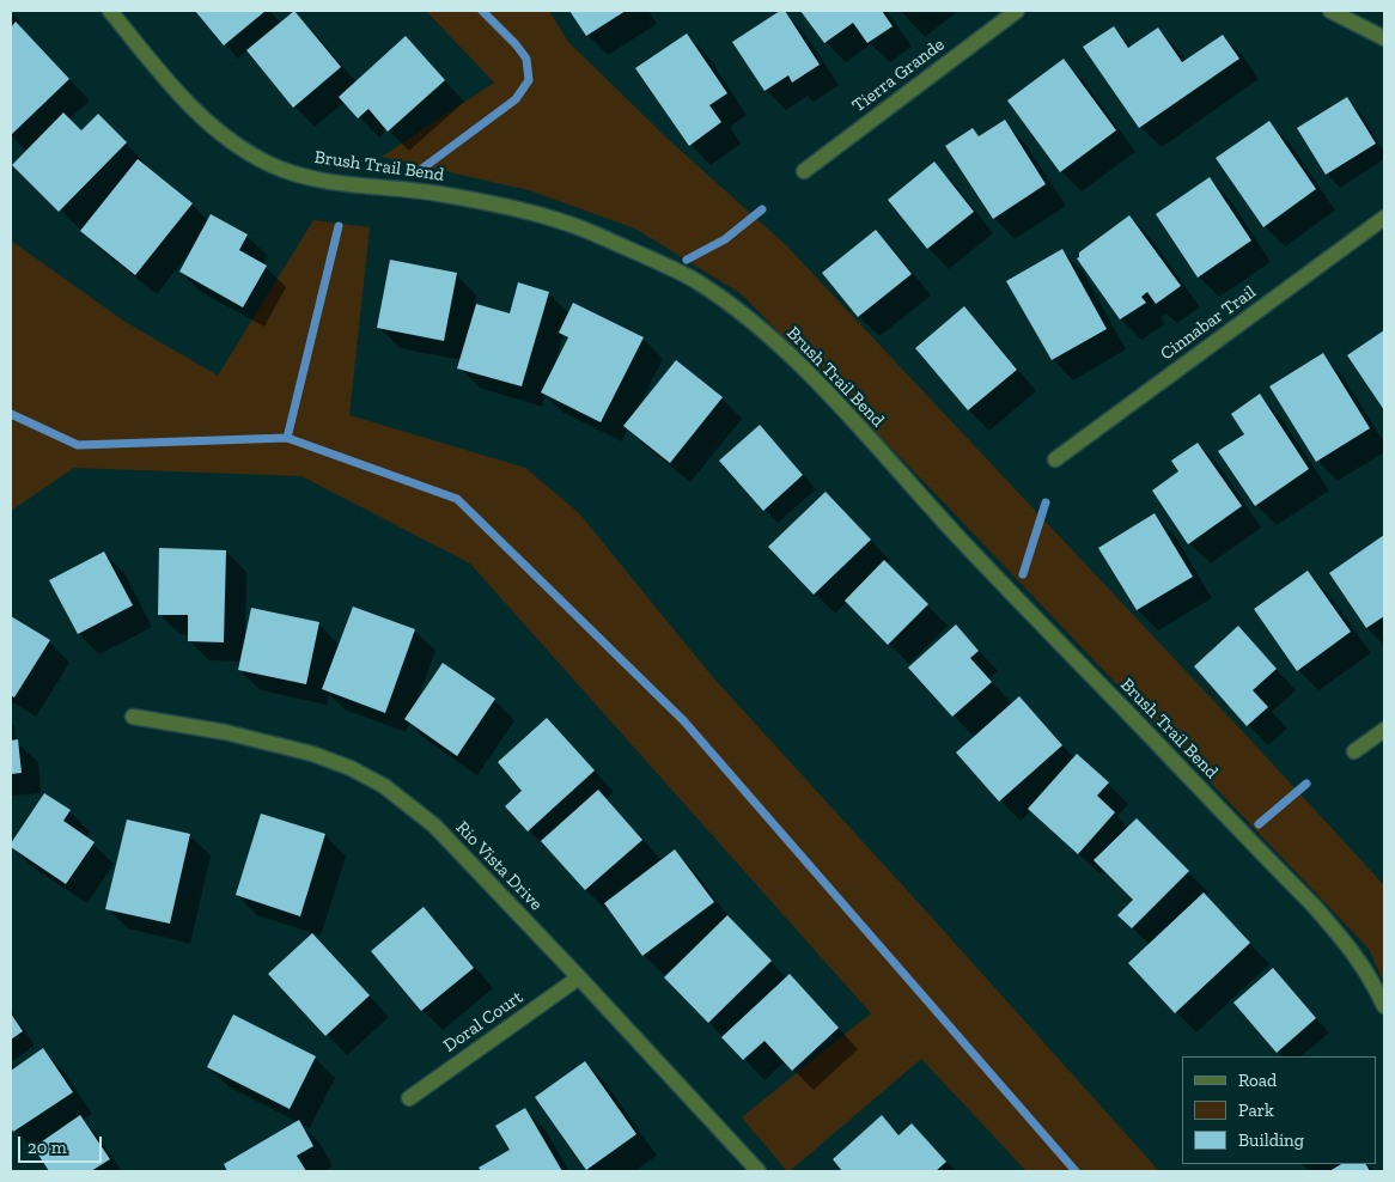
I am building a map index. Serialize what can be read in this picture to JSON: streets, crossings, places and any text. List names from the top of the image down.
{
  "streets": {
    "street": [
      "Tierra Grande",
      "Brush Trail Bend",
      "Cinnabar Trail",
      "Rio Vista Drive",
      "Doral Court"
    ]
  },
  "crossings": [
    ["Rio Vista Drive", "Doral Court"]
  ],
  "legend": ["Road", "Park", "Building"],
  "scale_bar": "20 m"
}
